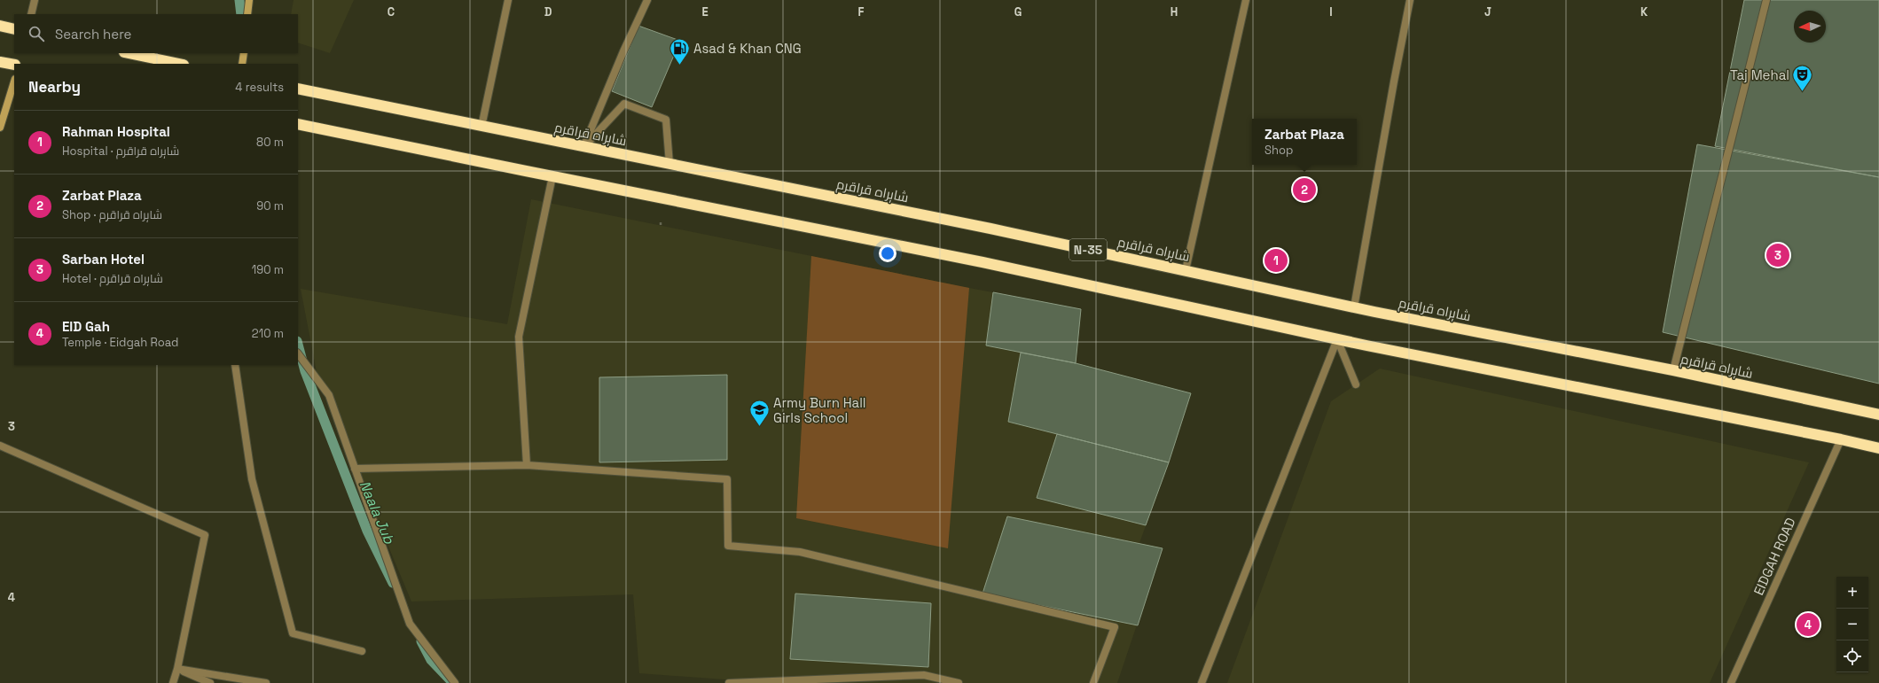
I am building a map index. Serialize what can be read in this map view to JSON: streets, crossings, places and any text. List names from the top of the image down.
{
  "streets": {
    "highway": ["شاہراہ قراقرم", "N-35"],
    "street": ["EIDGAH ROAD"]
  },
  "water": ["Naala Jub"],
  "places": {
    "fuel station": ["Asad & Khan CNG"],
    "theatre": ["Taj Mehal"],
    "school or university": ["Army Burn Hall Girls School"]
  },
  "north": "left",
  "page": {
    "search": "Search here",
    "heading": ["Nearby", "4 results"],
    "list": [
      {
        "mark": "1",
        "name": "Rahman Hospital",
        "note": "Hospital · شاہراہ قراقرم",
        "value": "80 m"
      },
      {
        "mark": "2",
        "name": "Zarbat Plaza",
        "note": "Shop · شاہراہ قراقرم",
        "value": "90 m"
      },
      {
        "mark": "3",
        "name": "Sarban Hotel",
        "note": "Hotel · شاہراہ قراقرم",
        "value": "190 m"
      },
      {
        "mark": "4",
        "name": "EID Gah",
        "note": "Temple · Eidgah Road",
        "value": "210 m"
      }
    ],
    "popup": ["Zarbat Plaza", "Shop"],
    "pins": [
      "2",
      "3",
      "1",
      "4"
    ],
    "map_buttons": ["+", "−"]
  },
  "grid": {
    "columns": [
      "C",
      "D",
      "E",
      "F",
      "G",
      "H",
      "I",
      "J",
      "K"
    ],
    "rows": ["3", "4"]
  }
}
